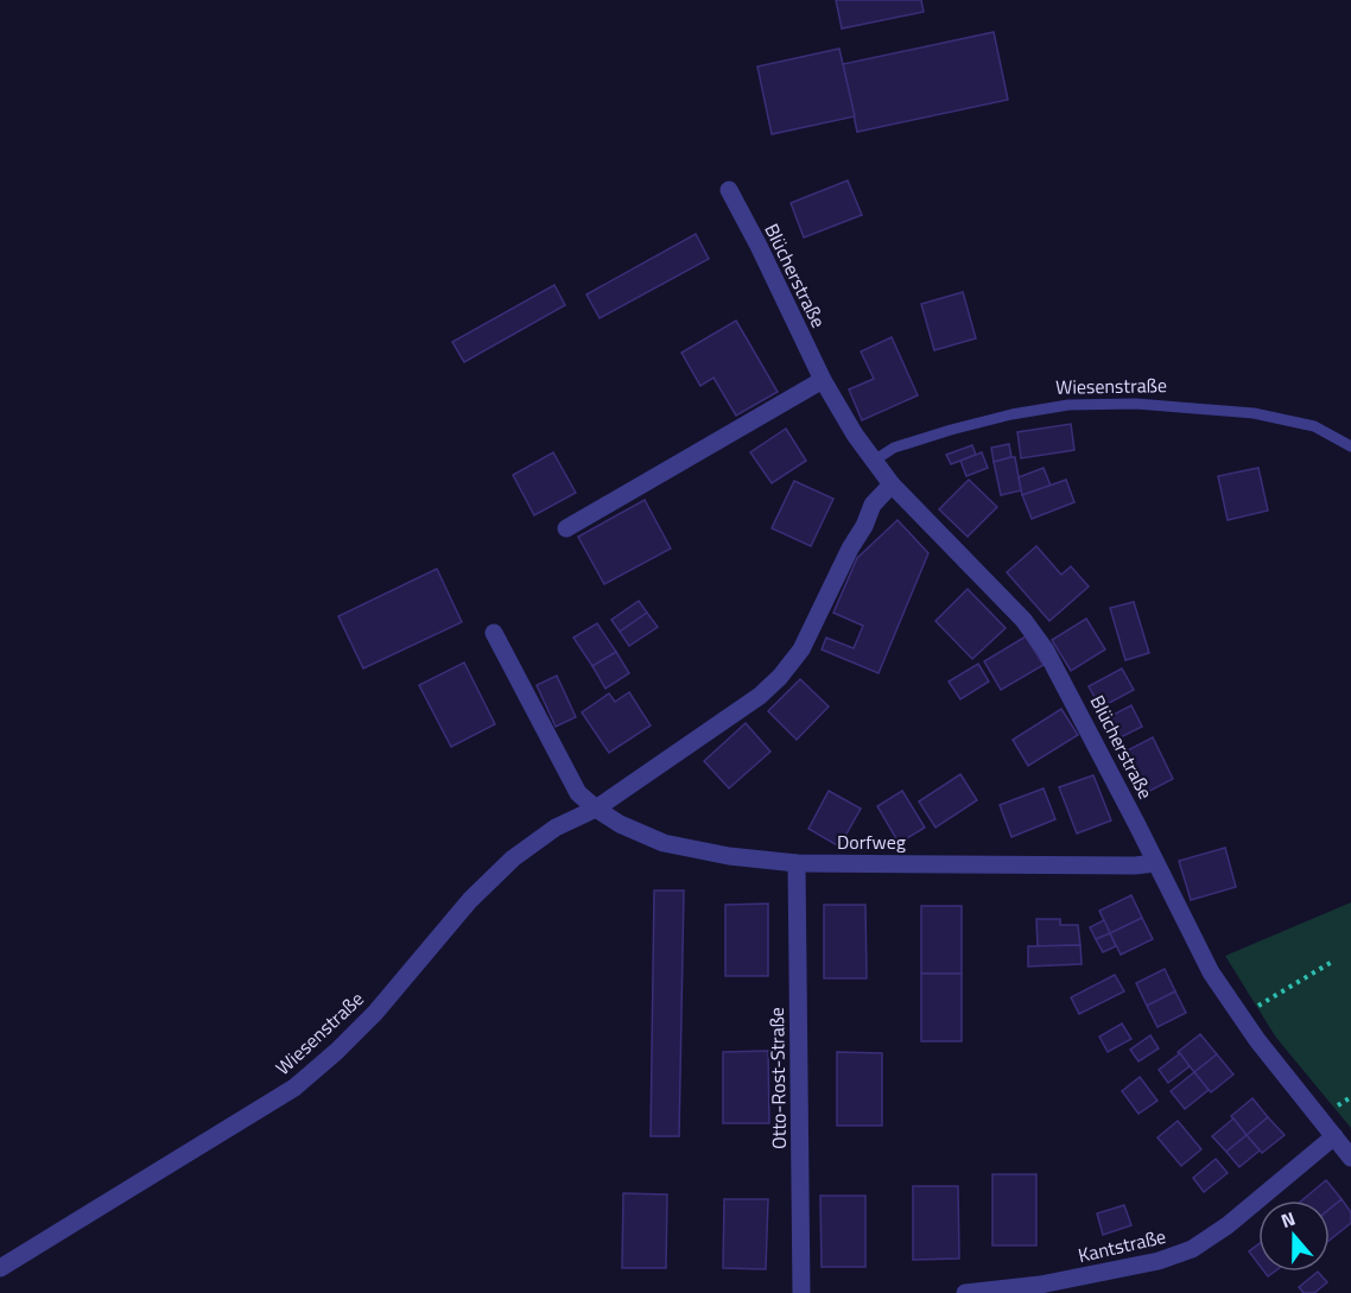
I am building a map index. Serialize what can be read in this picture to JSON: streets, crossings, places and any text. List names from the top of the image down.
{
  "streets": {
    "street": [
      "Blücherstraße",
      "Wiesenstraße",
      "Dorfweg",
      "Otto-Rost-Straße",
      "Kantstraße"
    ]
  },
  "crossings": [
    ["Blücherstraße", "Wiesenstraße"],
    ["Blücherstraße", "Dorfweg"],
    ["Blücherstraße", "Kantstraße"],
    ["Wiesenstraße", "Dorfweg"],
    ["Dorfweg", "Otto-Rost-Straße"]
  ],
  "north": "top"
}
